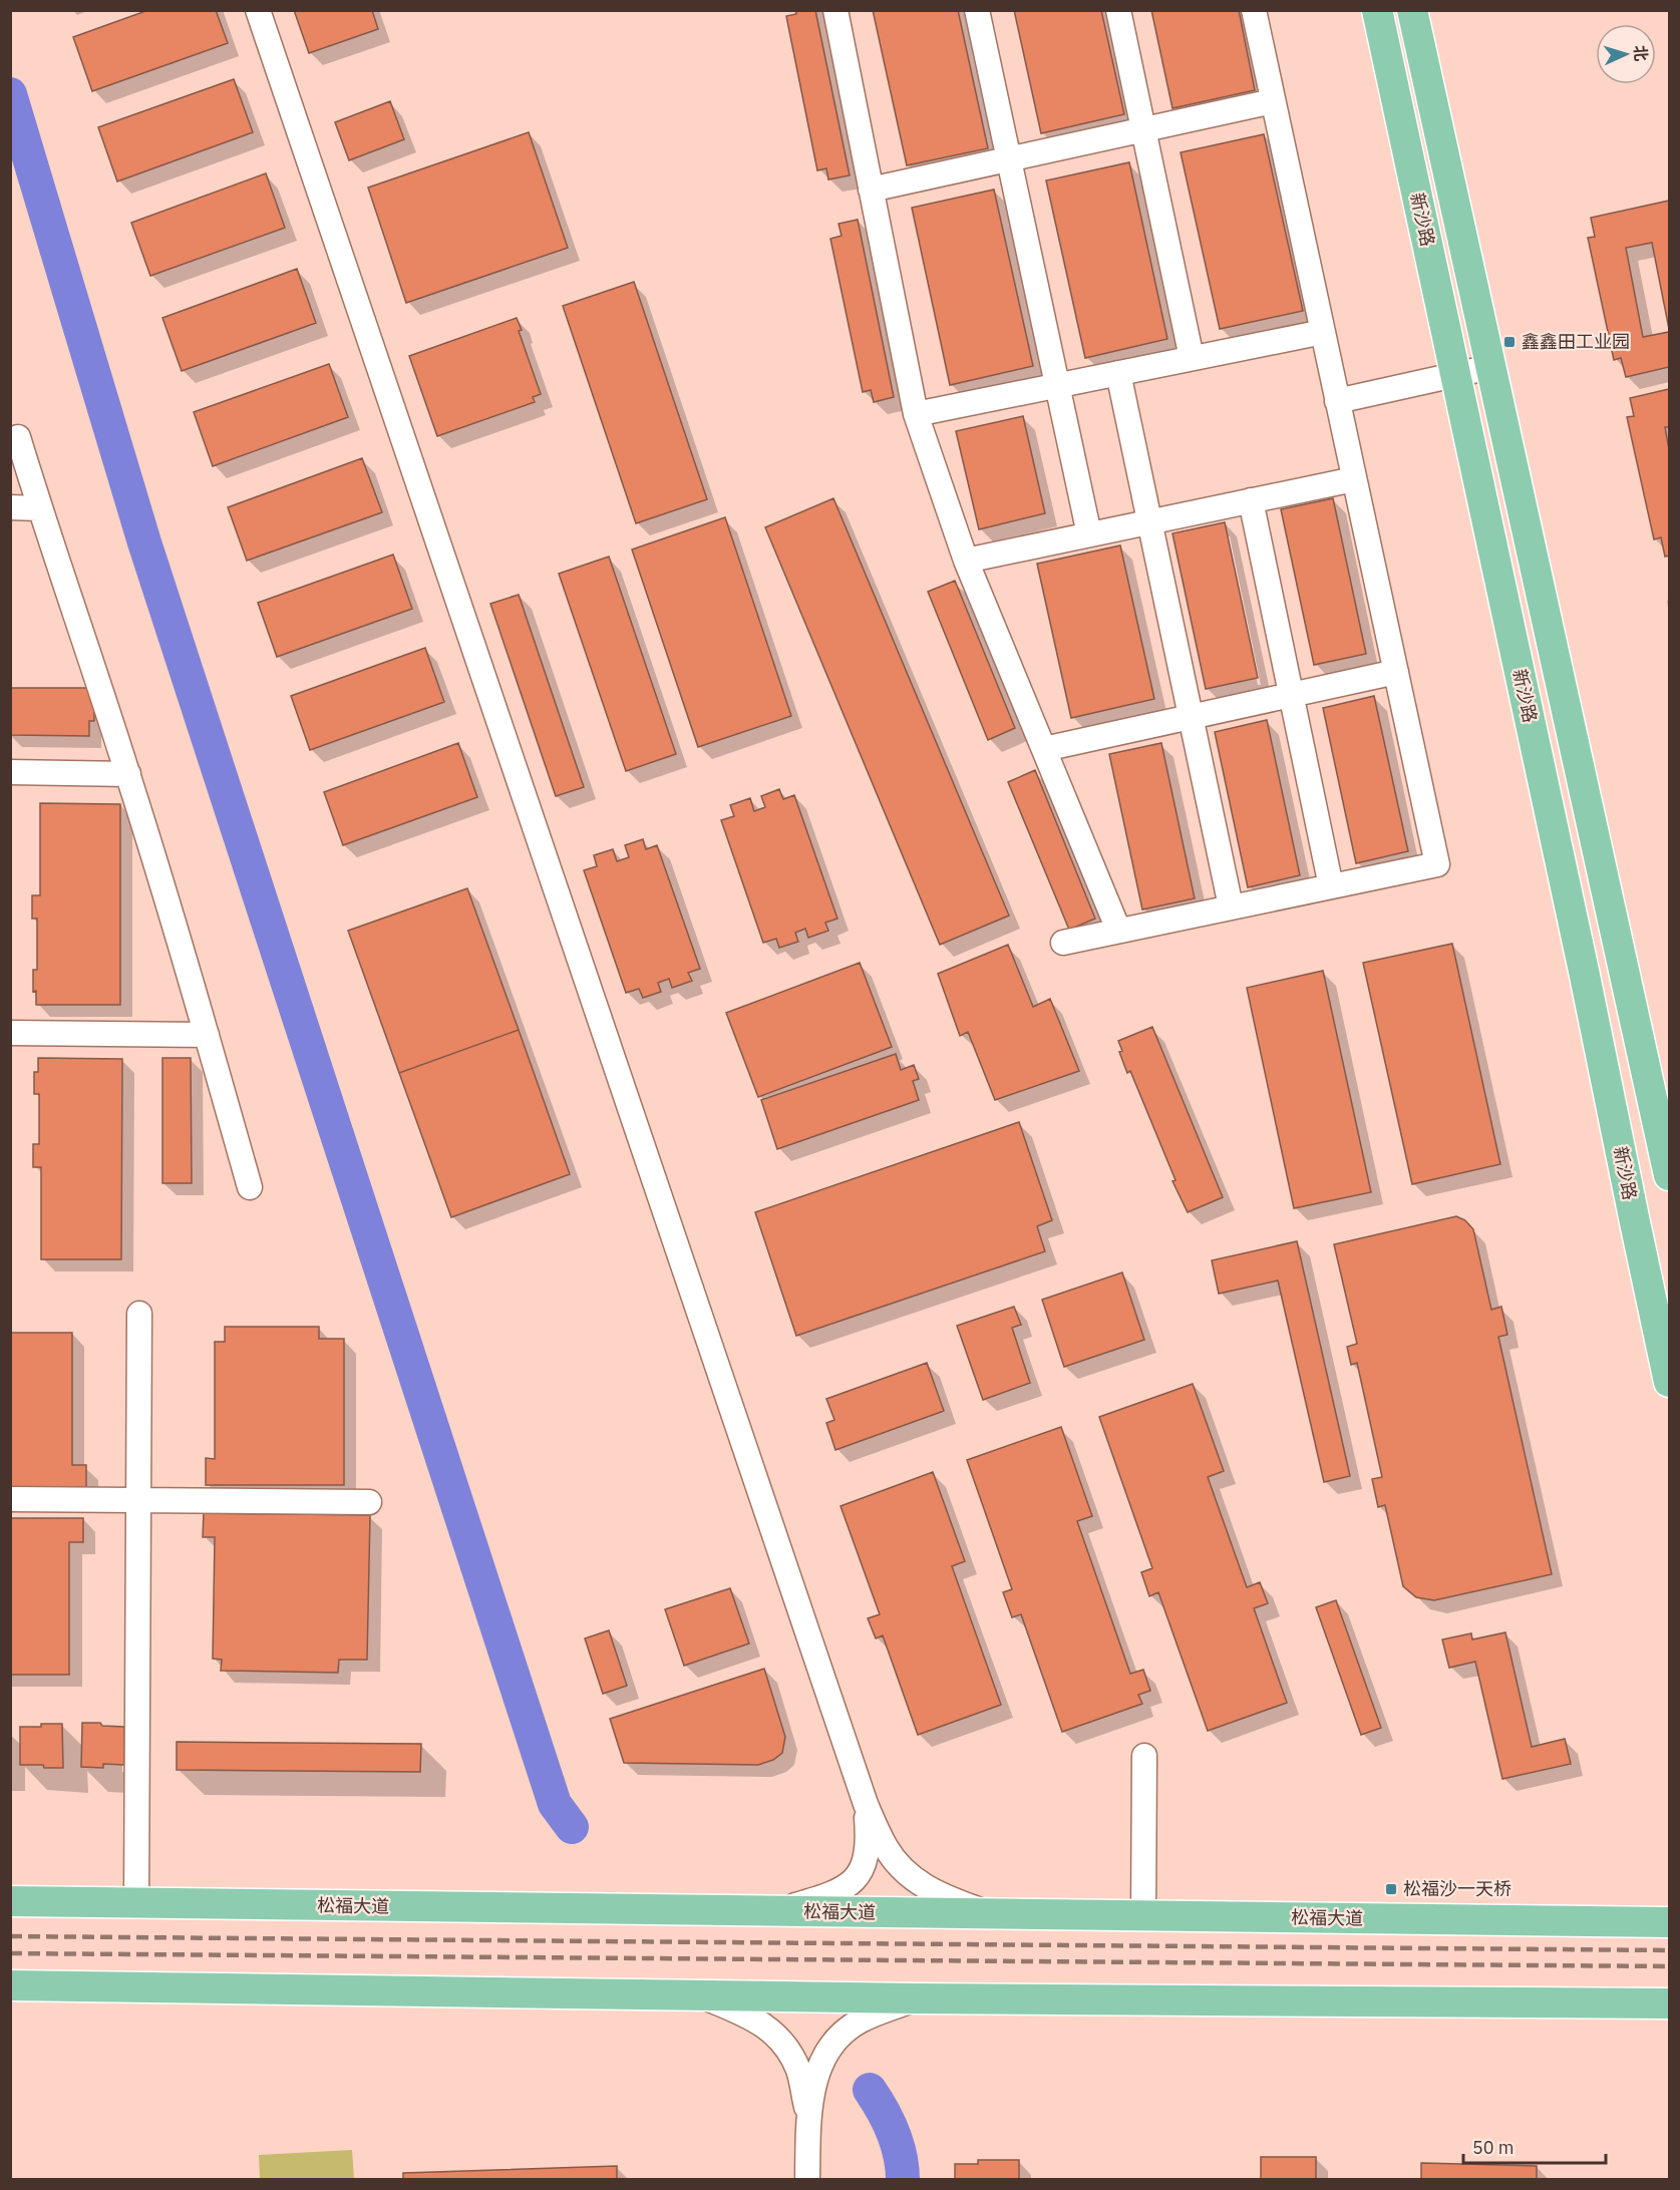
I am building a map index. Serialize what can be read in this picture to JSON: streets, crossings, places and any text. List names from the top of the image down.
{
  "streets": {
    "main road": ["新沙路", "松福大道"]
  },
  "places": {
    "transit": ["鑫鑫田工业园", "松福沙一天桥"]
  },
  "scale_bar": "50 m",
  "north": "right"
}
